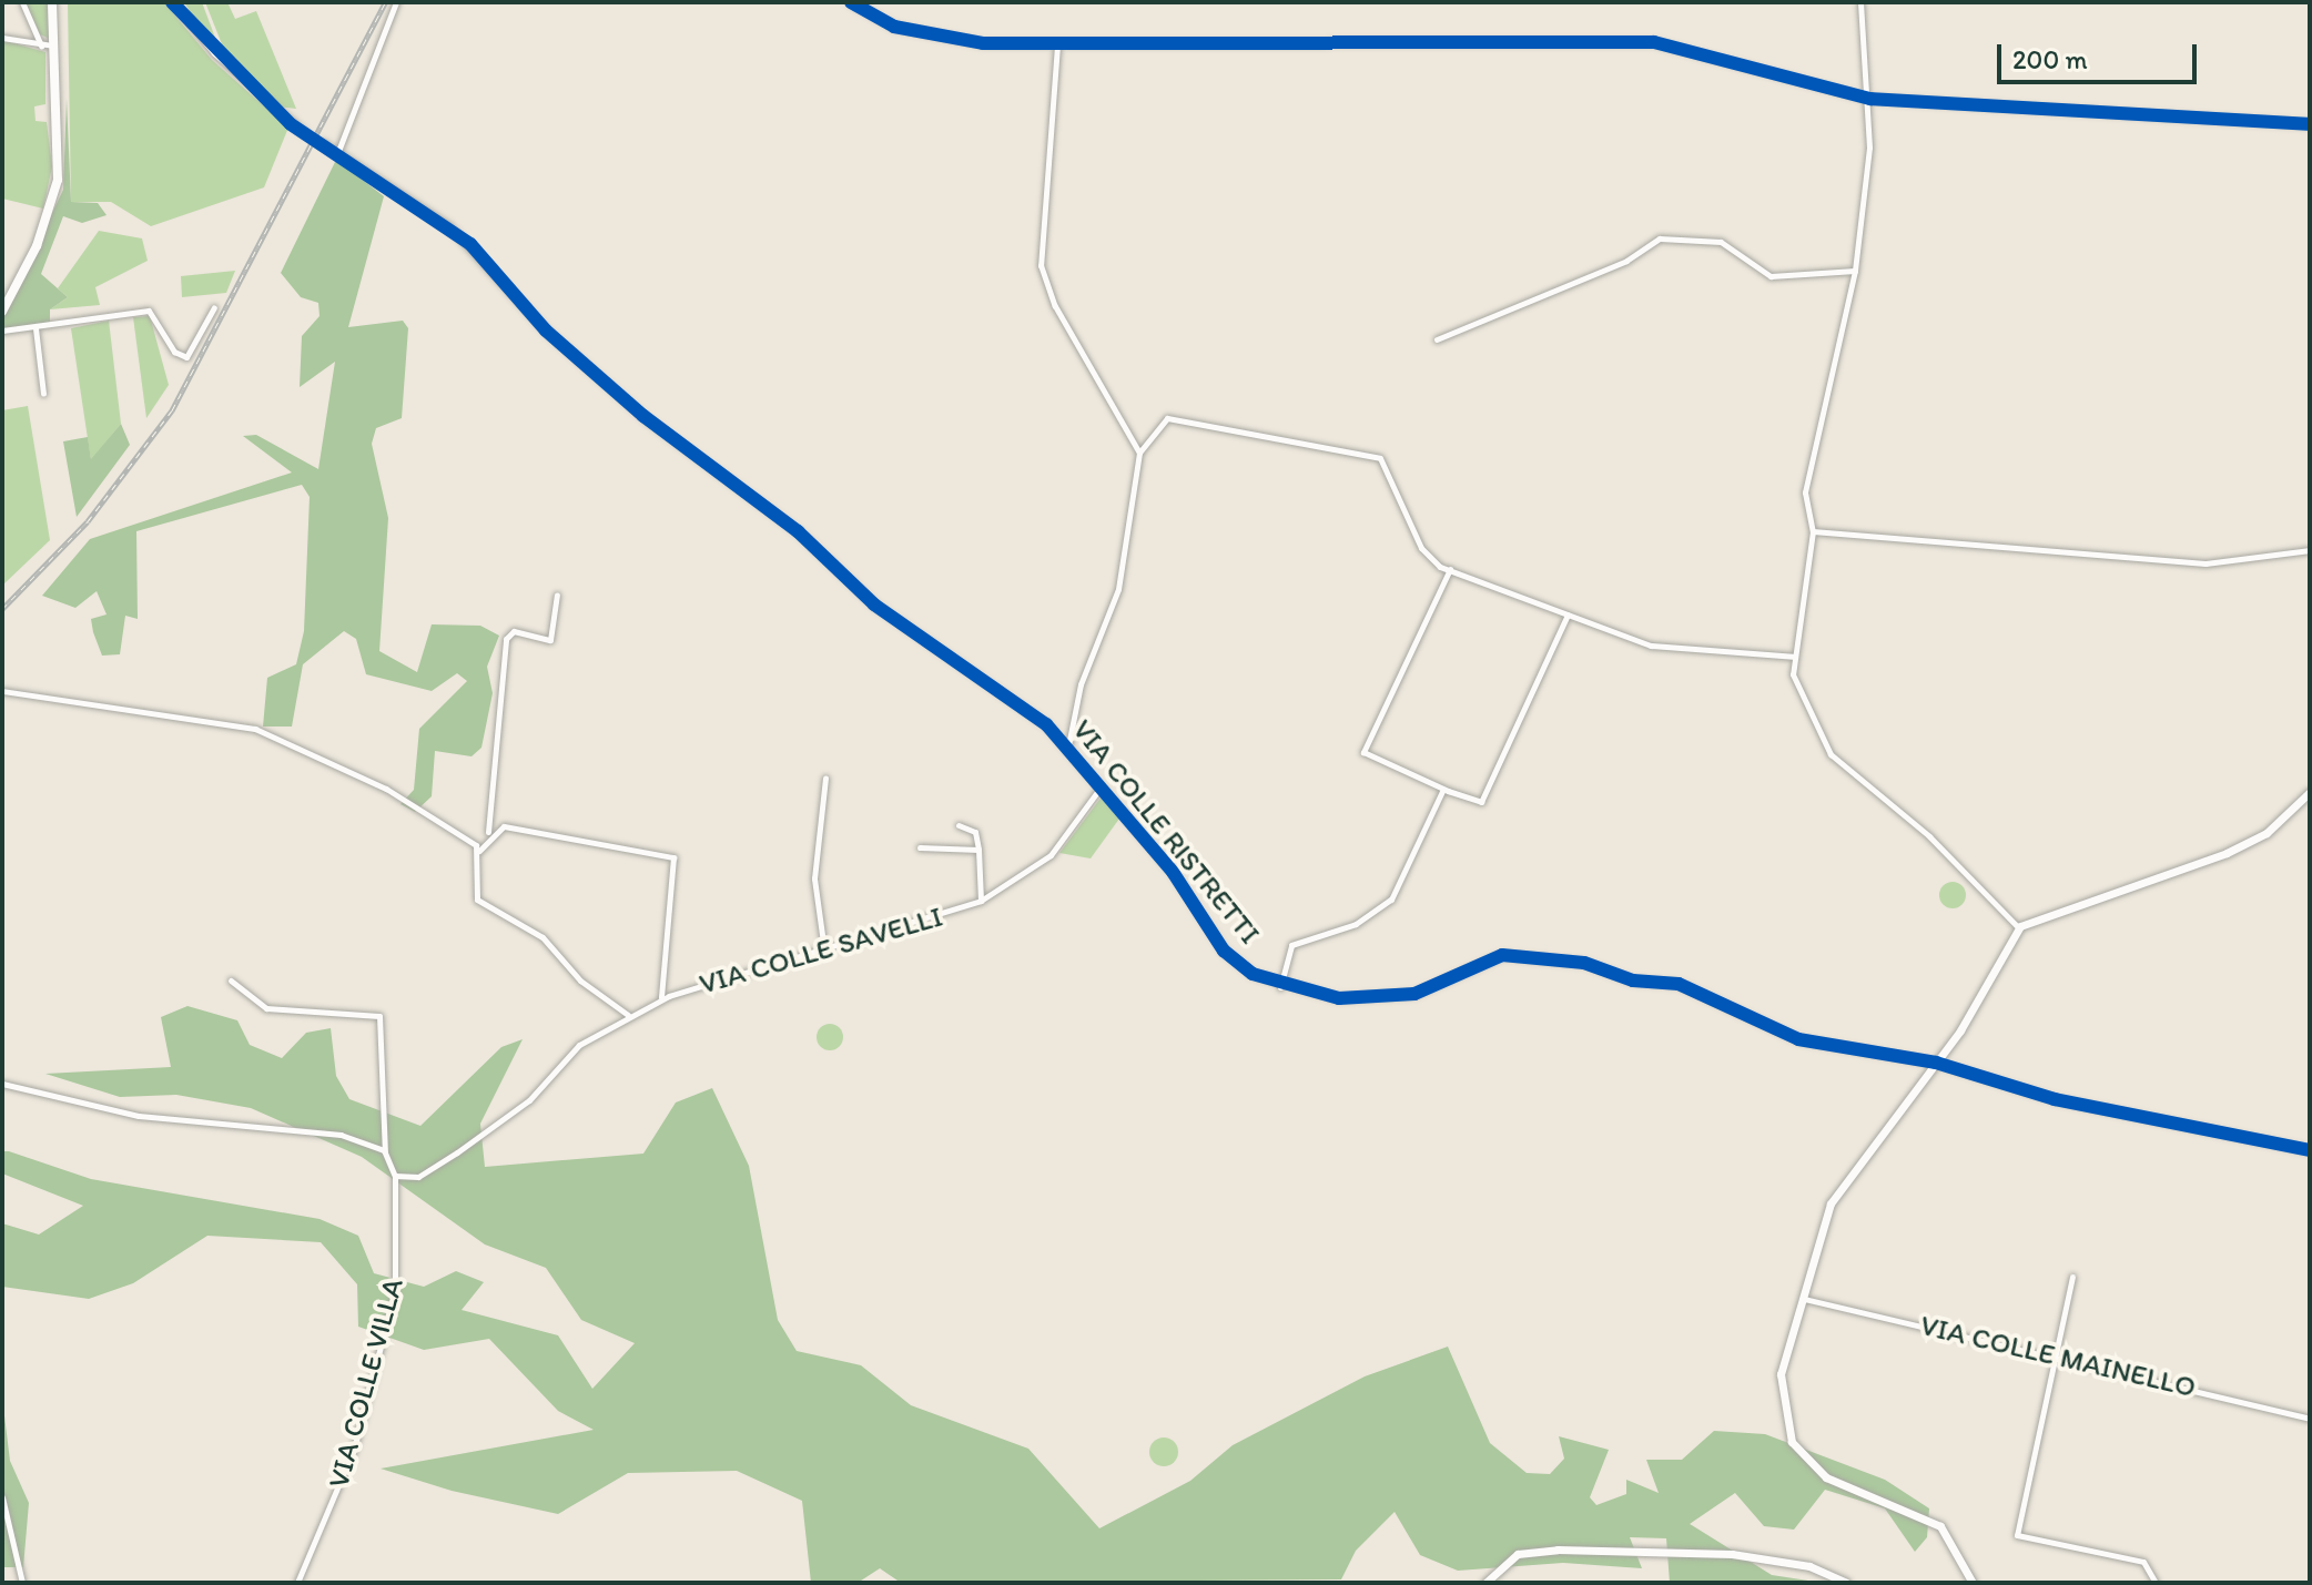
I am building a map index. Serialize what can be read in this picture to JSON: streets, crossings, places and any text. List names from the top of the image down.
{
  "streets": {
    "street": [
      "VIA COLLE RISTRETTI",
      "VIA COLLE SAVELLI",
      "VIA COLLE MAINELLO",
      "VIA COLLE VILLA"
    ]
  },
  "crossings": [
    ["VIA COLLE RISTRETTI", "VIA COLLE SAVELLI"],
    ["VIA COLLE SAVELLI", "VIA COLLE VILLA"]
  ],
  "scale_bar": "200 m"
}
